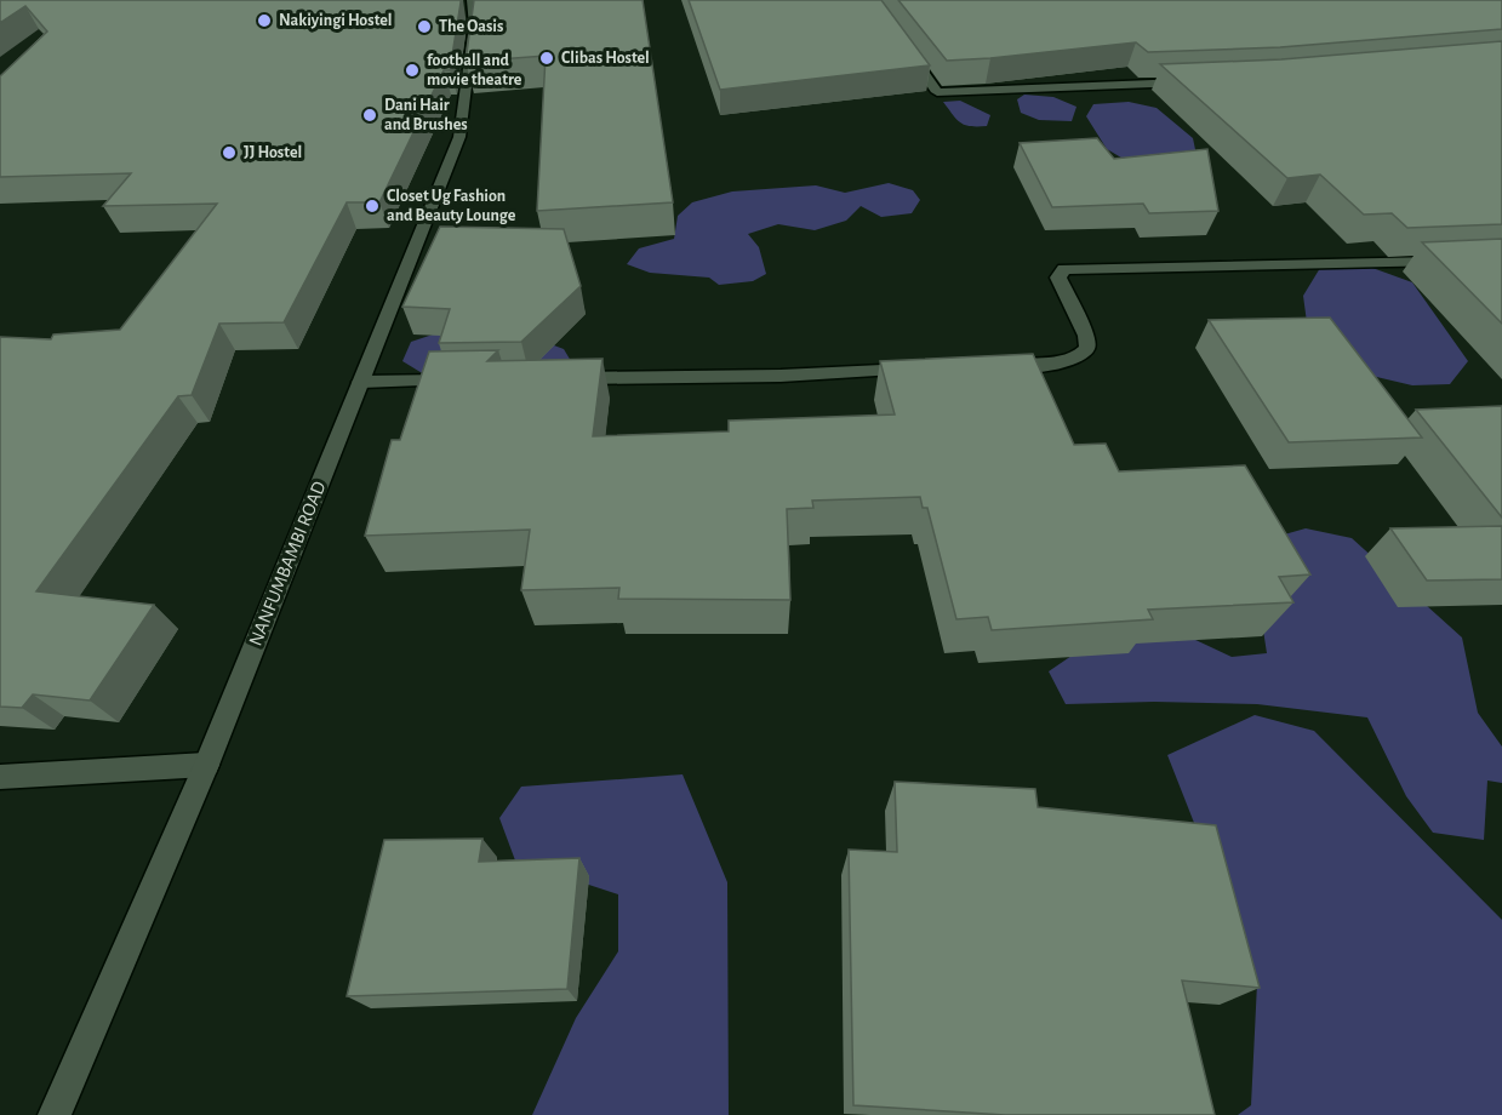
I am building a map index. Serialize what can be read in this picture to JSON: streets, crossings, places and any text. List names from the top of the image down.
{
  "streets": {
    "street": ["NANFUMBAMBI ROAD"]
  },
  "places": [
    "Nakiyingi Hostel",
    "The Oasis",
    "Clibas Hostel",
    "football and movie theatre",
    "Dani Hair and Brushes",
    "JJ Hostel",
    "Closet Ug Fashion and Beauty Lounge"
  ]
}
